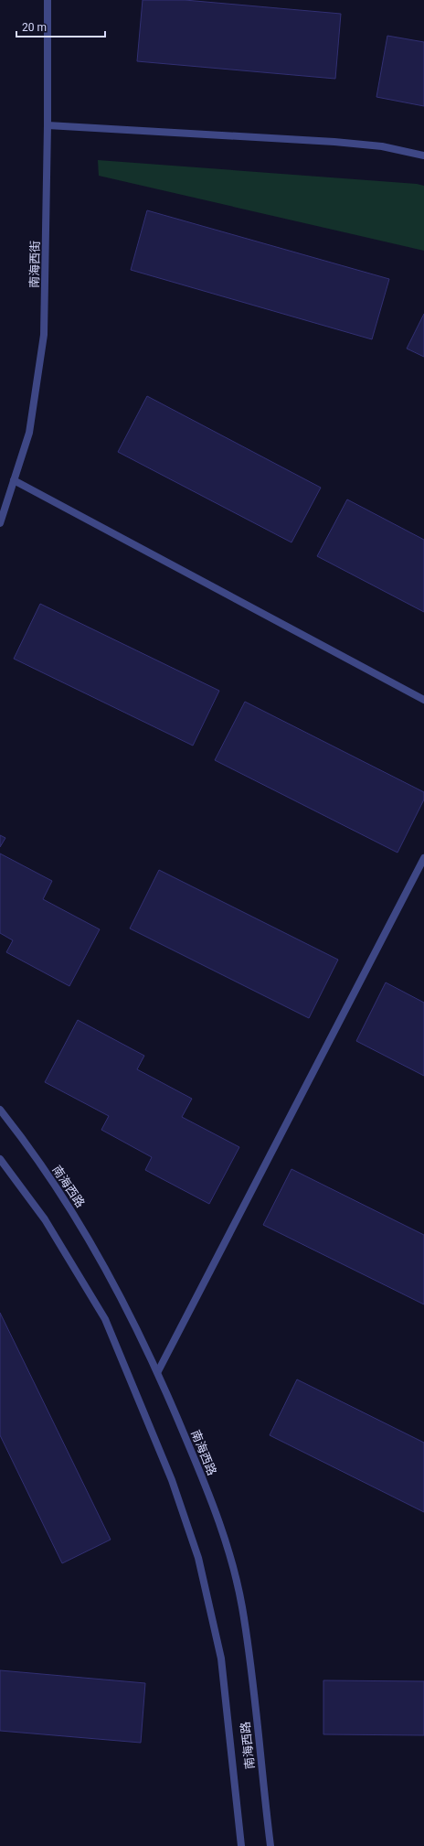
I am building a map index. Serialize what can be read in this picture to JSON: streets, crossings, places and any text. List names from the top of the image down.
{
  "streets": {
    "street": ["南海西街", "南海西路"]
  },
  "scale_bar": "20 m"
}
